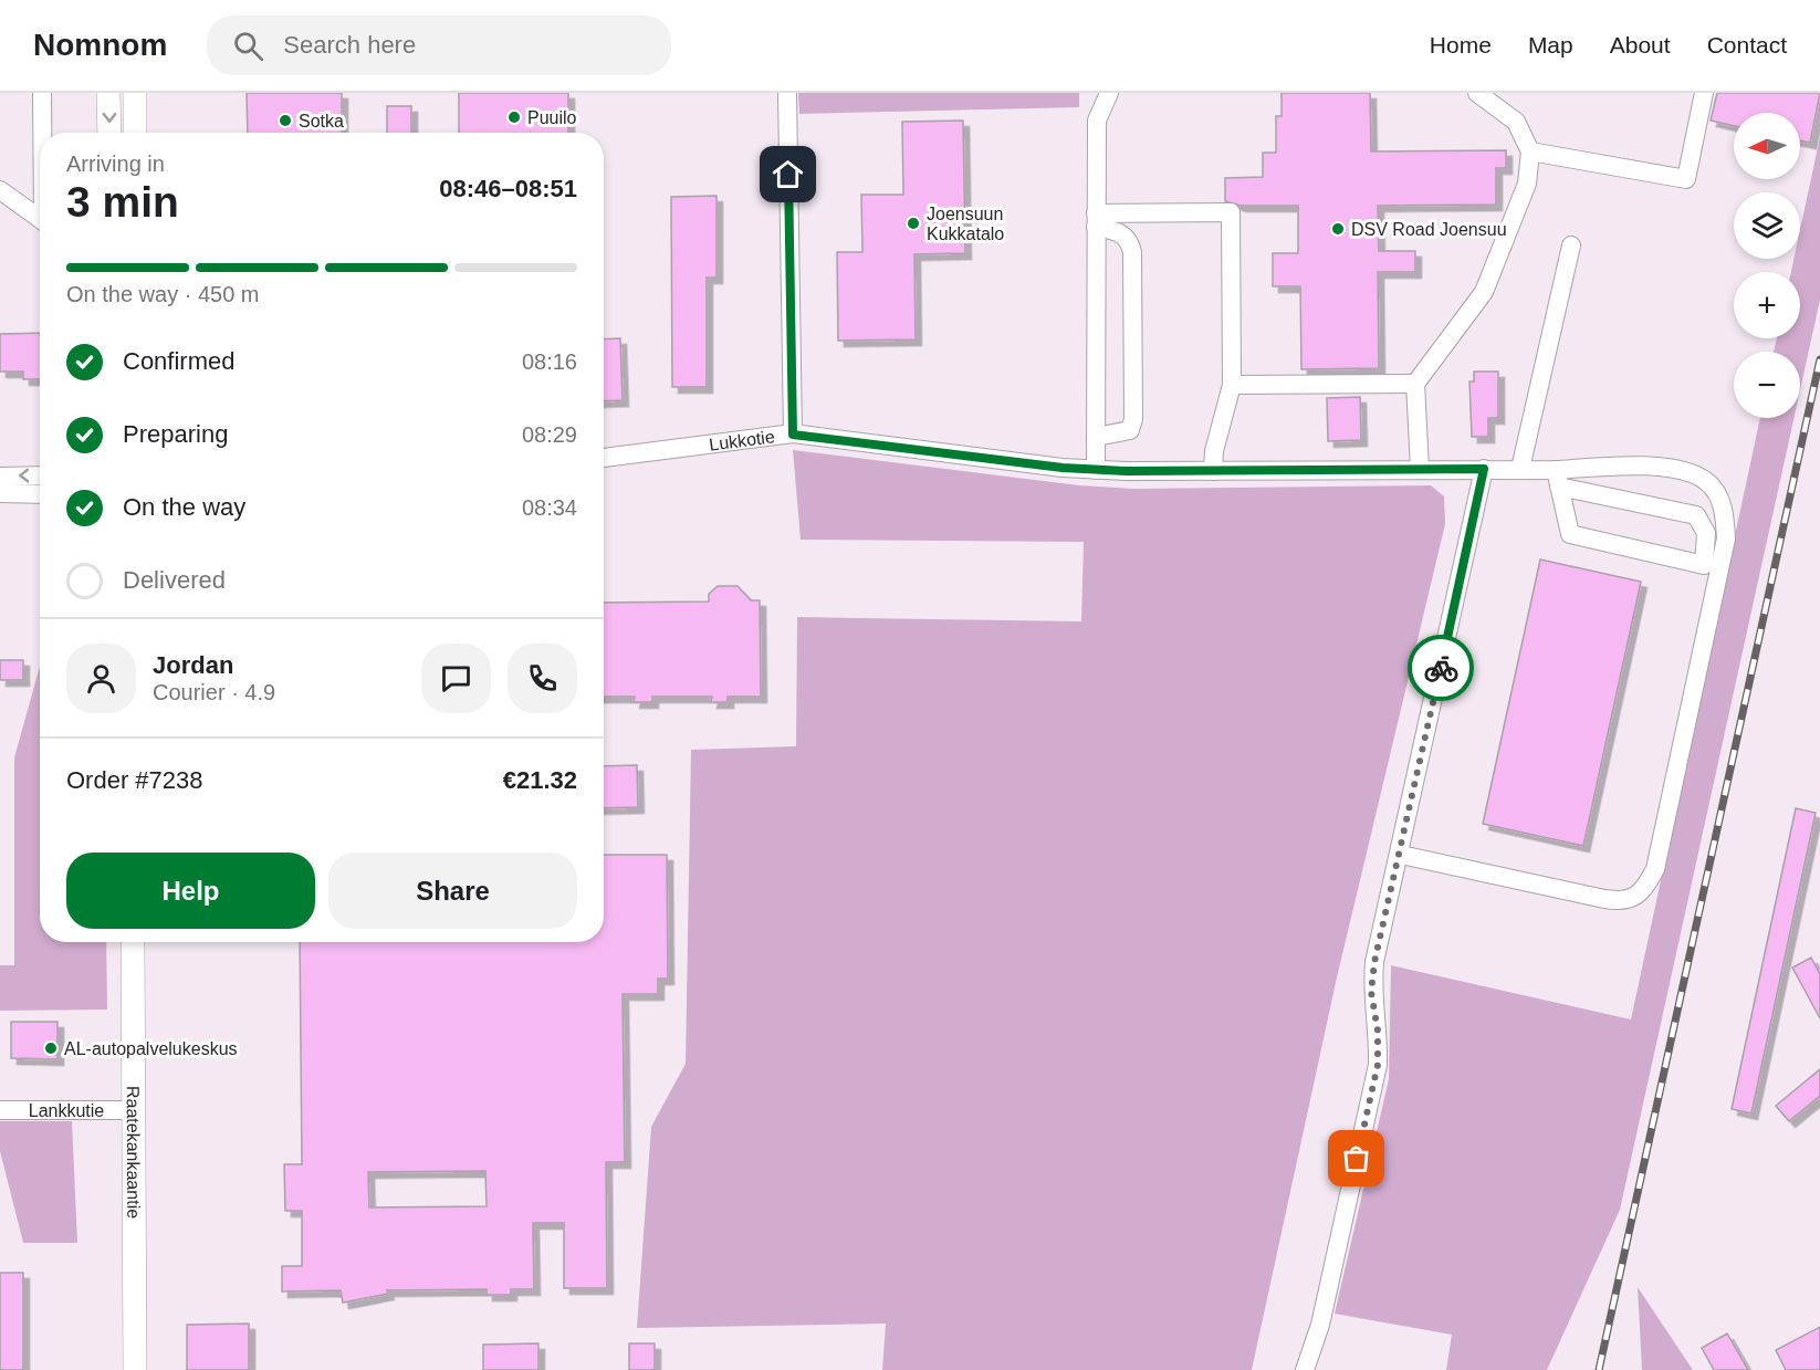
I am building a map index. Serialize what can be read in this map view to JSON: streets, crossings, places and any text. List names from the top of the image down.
{
  "streets": {
    "main road": ["Raatekankaantie"],
    "street": ["Lukkotie", "Lankkutie"]
  },
  "crossings": [
    ["Lankkutie", "Raatekankaantie"]
  ],
  "places": [
    "Puuilo",
    "Sotka",
    "Joensuun Kukkatalo",
    "DSV Road Joensuu",
    "AL-autopalvelukeskus"
  ],
  "north": "left",
  "page": {
    "header": "Nomnom",
    "search": "Search here",
    "nav": [
      "Home",
      "Map",
      "About",
      "Contact"
    ],
    "map_buttons": ["+", "−"],
    "heading": ["3 min", "Arriving in", "08:46–08:51"],
    "panel": [
      "Jordan",
      "Courier · 4.9",
      "Order #7238",
      "€21.32"
    ],
    "bar": "On the way · 450 m",
    "list": [
      ["Confirmed", "08:16"],
      ["Preparing", "08:29"],
      ["On the way", "08:34"],
      "Delivered"
    ],
    "buttons": ["Help", "Share"]
  }
}
